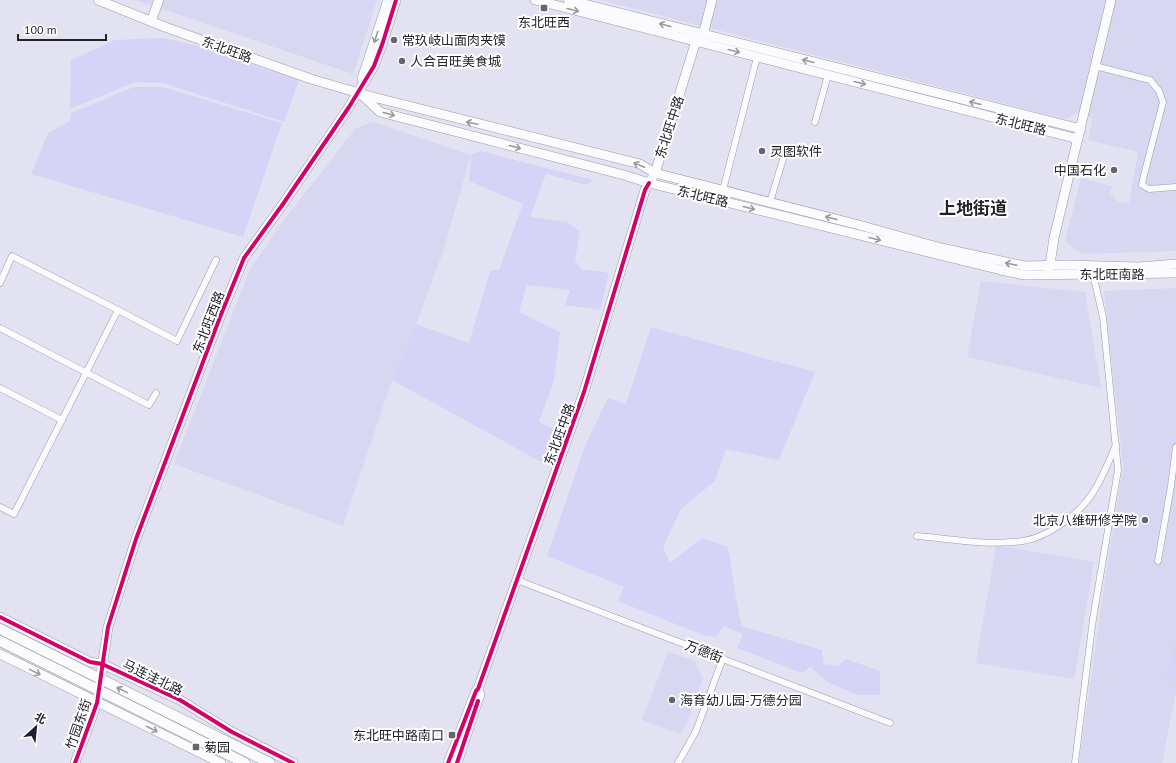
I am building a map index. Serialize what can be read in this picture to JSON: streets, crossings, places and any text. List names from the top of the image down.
{
  "streets": {
    "main road": ["马连洼北路"],
    "street": [
      "东北旺路",
      "东北旺中路",
      "东北旺南路",
      "东北旺西路",
      "万德街",
      "竹园东街"
    ]
  },
  "crossings": [
    ["东北旺路", "东北旺中路"],
    ["东北旺路", "东北旺南路"],
    ["东北旺路", "东北旺西路"],
    ["东北旺中路", "万德街"],
    ["东北旺西路", "马连洼北路"],
    ["东北旺西路", "竹园东街"],
    ["马连洼北路", "竹园东街"]
  ],
  "districts": ["上地街道"],
  "places": {
    "transit": ["东北旺西", "东北旺中路南口", "菊园"],
    "other": [
      "常玖岐山面肉夹馍",
      "人合百旺美食城",
      "灵图软件",
      "中国石化",
      "北京八维研修学院",
      "海育幼儿园-万德分园"
    ]
  },
  "scale_bar": "100 m",
  "north": "top right"
}
